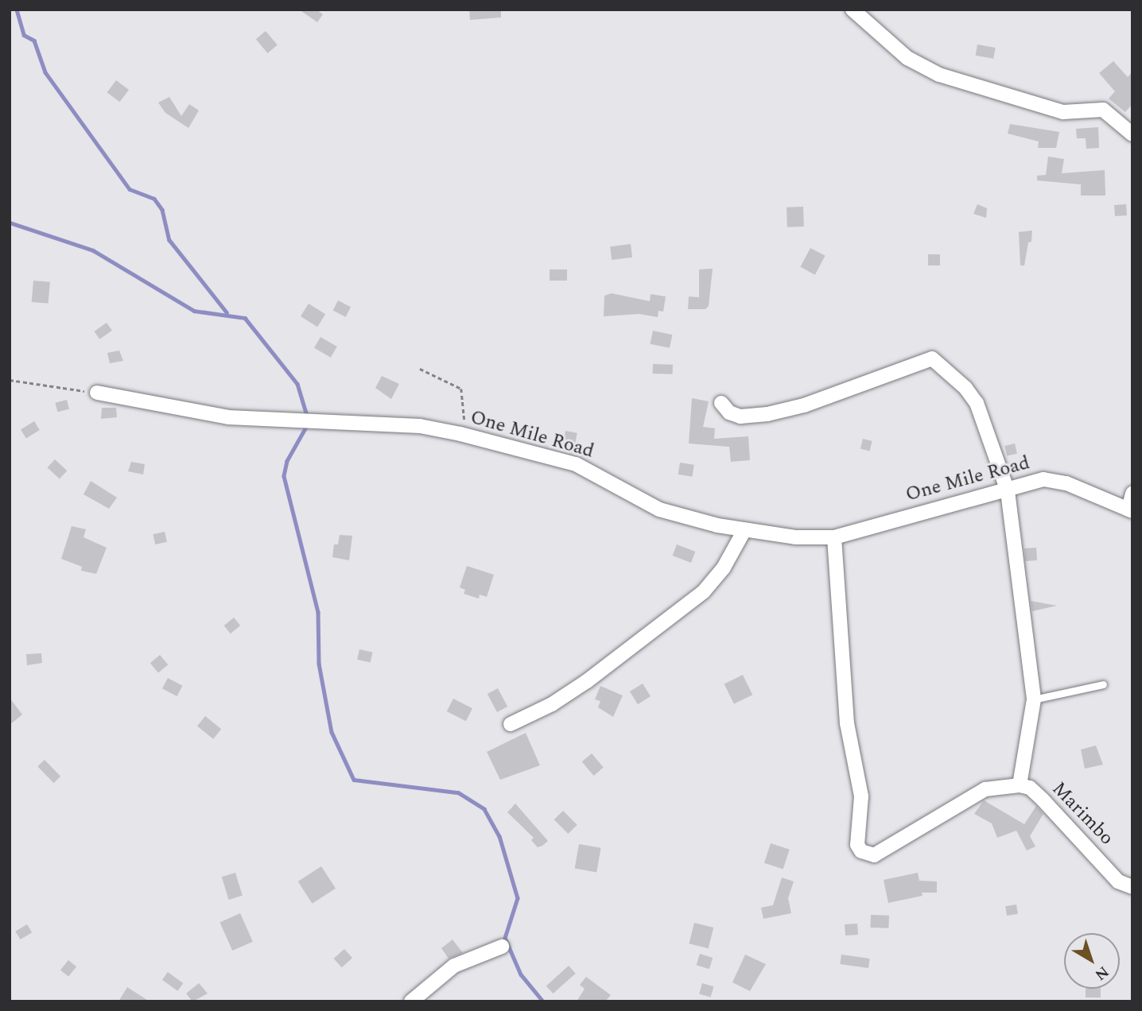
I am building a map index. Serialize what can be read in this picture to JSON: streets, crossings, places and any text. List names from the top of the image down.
{
  "streets": {
    "street": ["One Mile Road", "Marimbo"]
  },
  "crossings": [
    ["One Mile Road", "Marimbo"]
  ],
  "north": "bottom right"
}
